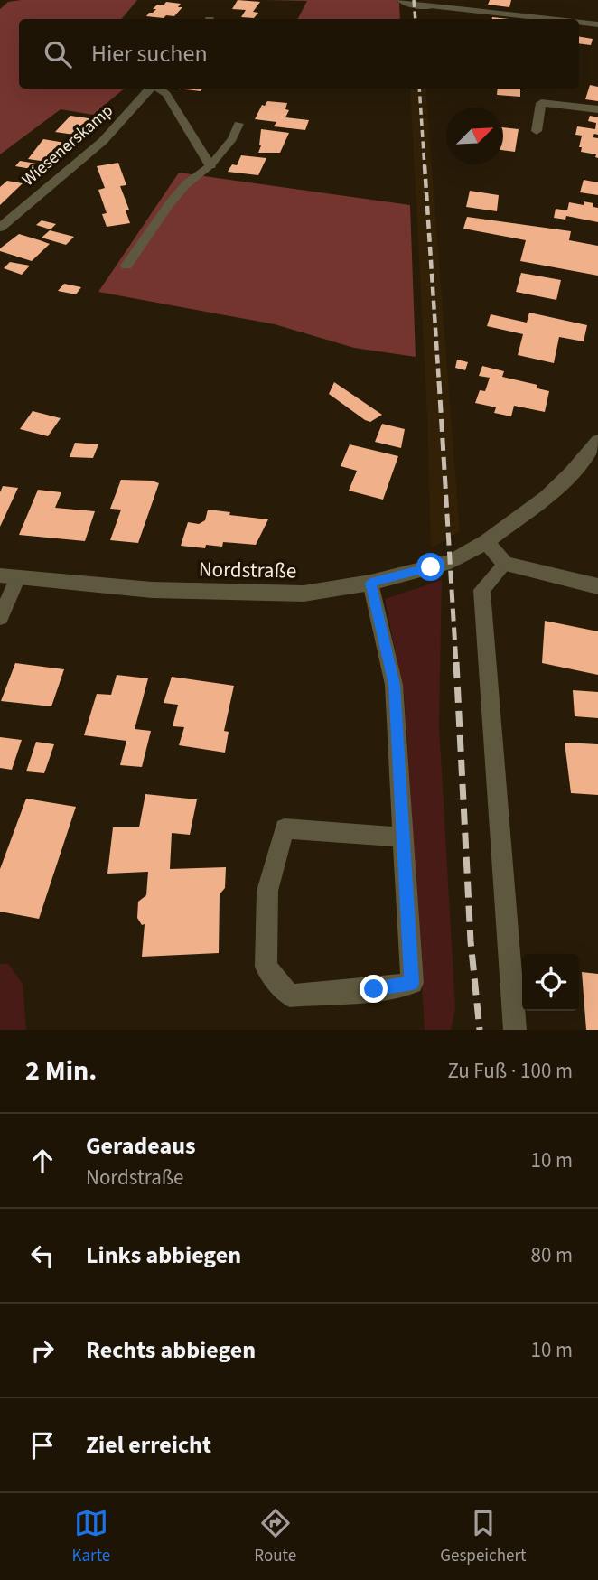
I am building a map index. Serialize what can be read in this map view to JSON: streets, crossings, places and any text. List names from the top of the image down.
{
  "streets": {
    "street": ["Wiesenerskamp", "Nordstraße"]
  },
  "north": "top right",
  "page": {
    "search": "Hier suchen",
    "heading": ["2 Min.", "Zu Fuß · 100 m"],
    "list": [
      ["Geradeaus", "Nordstraße", "10 m"],
      ["Links abbiegen", "80 m"],
      ["Rechts abbiegen", "10 m"],
      "Ziel erreicht"
    ],
    "nav": ["Karte", "Route", "Gespeichert"]
  }
}
